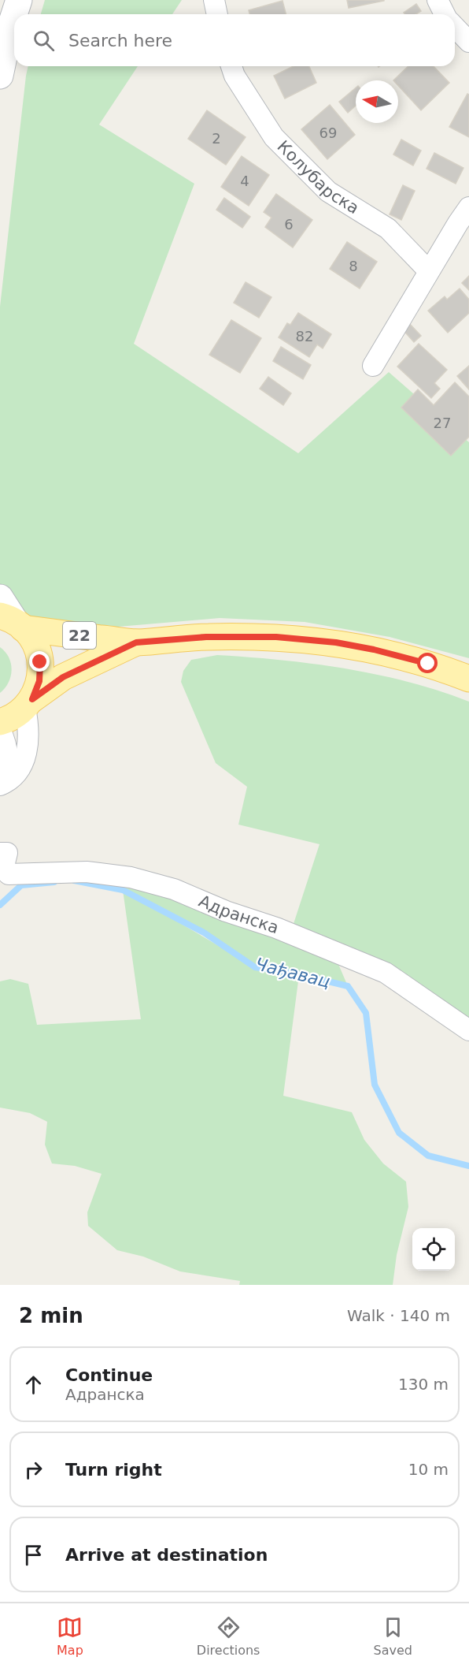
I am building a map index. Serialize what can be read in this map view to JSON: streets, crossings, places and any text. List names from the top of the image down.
{
  "streets": {
    "main road": ["22"],
    "street": ["Колубарска", "Адранска"]
  },
  "water": ["Чађавац"],
  "house_numbers": [
    "69",
    "2",
    "4",
    "6",
    "8",
    "82",
    "27"
  ],
  "north": "left",
  "page": {
    "search": "Search here",
    "heading": ["2 min", "Walk · 140 m"],
    "list": [
      ["Continue", "Адранска", "130 m"],
      ["Turn right", "10 m"],
      "Arrive at destination"
    ],
    "nav": ["Map", "Directions", "Saved"]
  }
}
